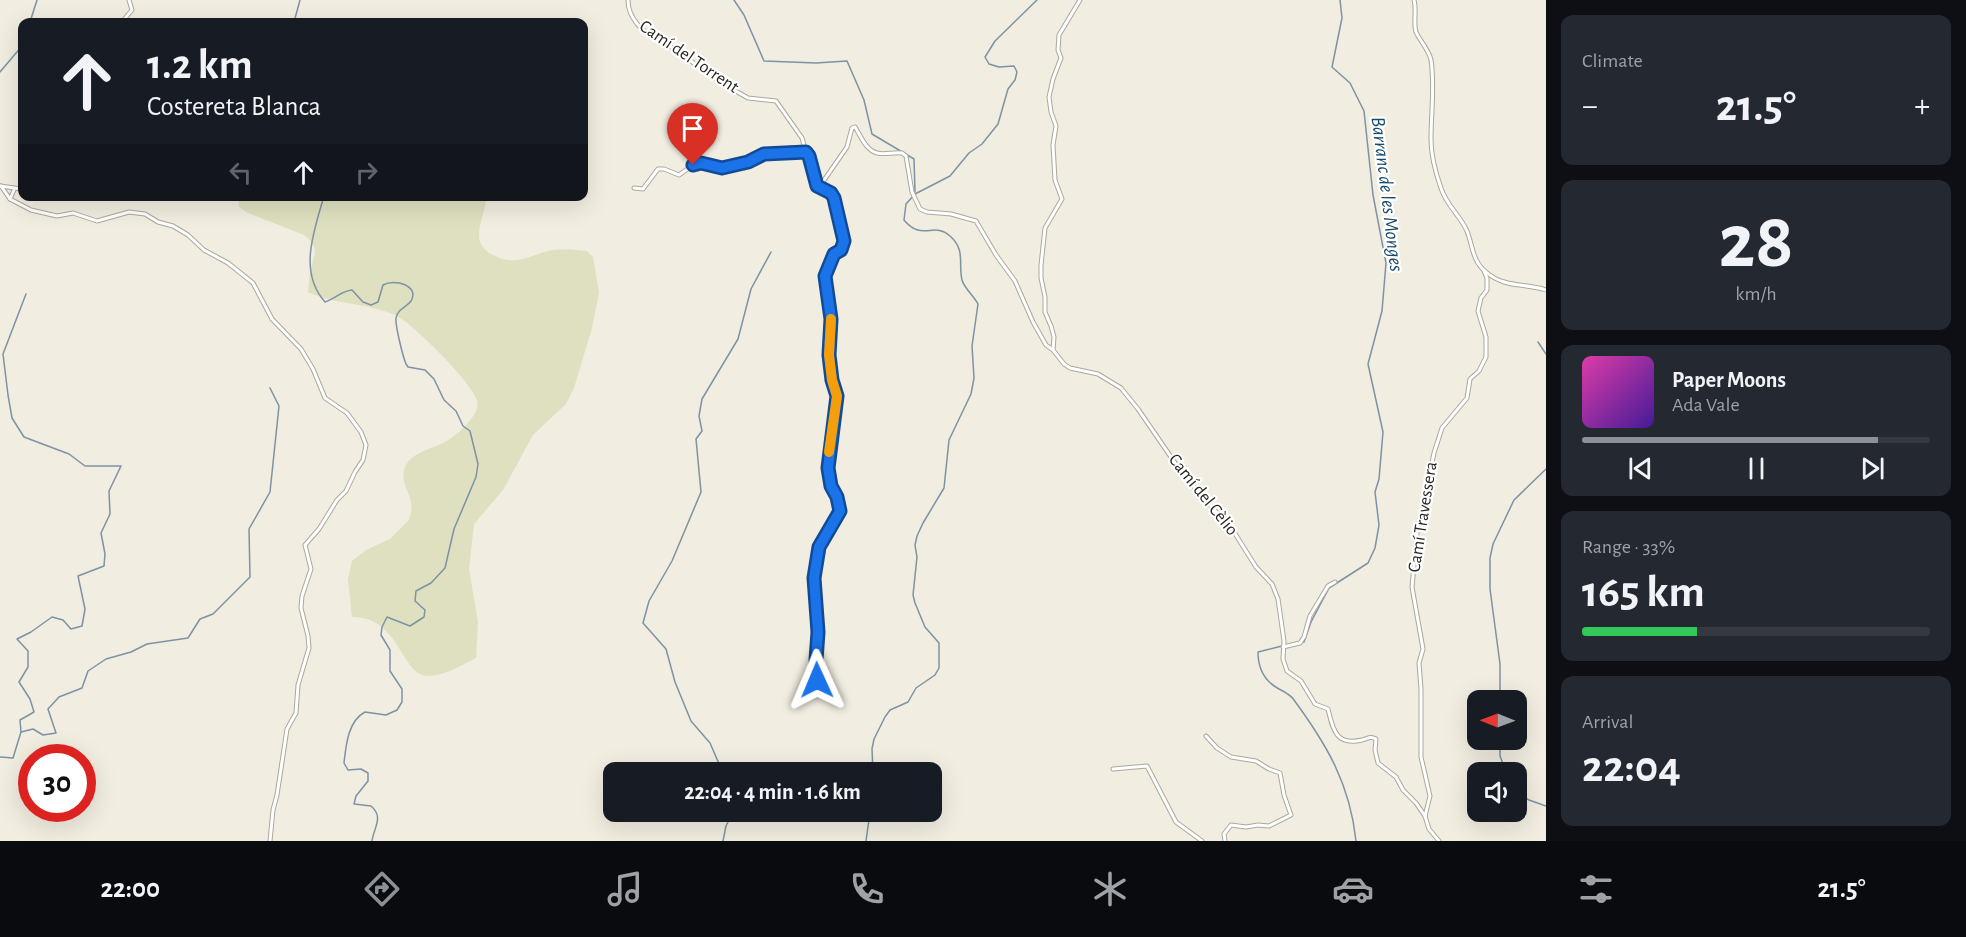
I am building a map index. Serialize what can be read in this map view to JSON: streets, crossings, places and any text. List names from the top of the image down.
{
  "streets": {
    "street": ["Camí del Torrent", "Camí del Cèlio", "Camí Travessera"]
  },
  "crossings": [
    ["Camí del Cèlio", "Camí Travessera"]
  ],
  "water": ["Barranc de les Monges"],
  "north": "left",
  "page": {
    "tile": [
      "Climate",
      ["28", "km/h"],
      ["Range · 33%", "165 km"],
      ["Arrival", "22:04"]
    ],
    "turn": ["1.2 km", "Costereta Blanca"],
    "heat": ["−", "21.5°", "+"],
    "song": ["Paper Moons", "Ada Vale"],
    "limit": "30",
    "trip": "22:04 · 4 min · 1.6 km",
    "tabs": ["22:00", "21.5°"]
  }
}
